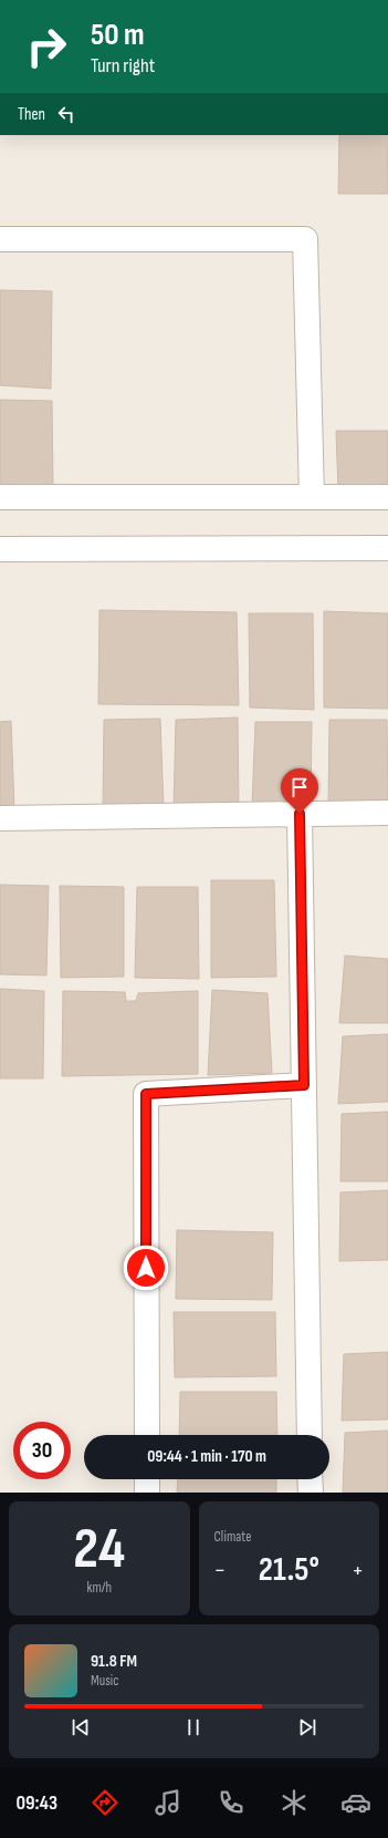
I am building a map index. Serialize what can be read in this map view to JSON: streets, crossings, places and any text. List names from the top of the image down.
{
  "page": {
    "turn": ["50 m", "Turn right"],
    "then": "Then",
    "limit": "30",
    "trip": "09:44 · 1 min · 170 m",
    "tile": [
      ["24", "km/h"],
      "Climate"
    ],
    "heat": ["−", "21.5°", "+"],
    "song": ["91.8 FM", "Music"],
    "tabs": "09:43"
  }
}
